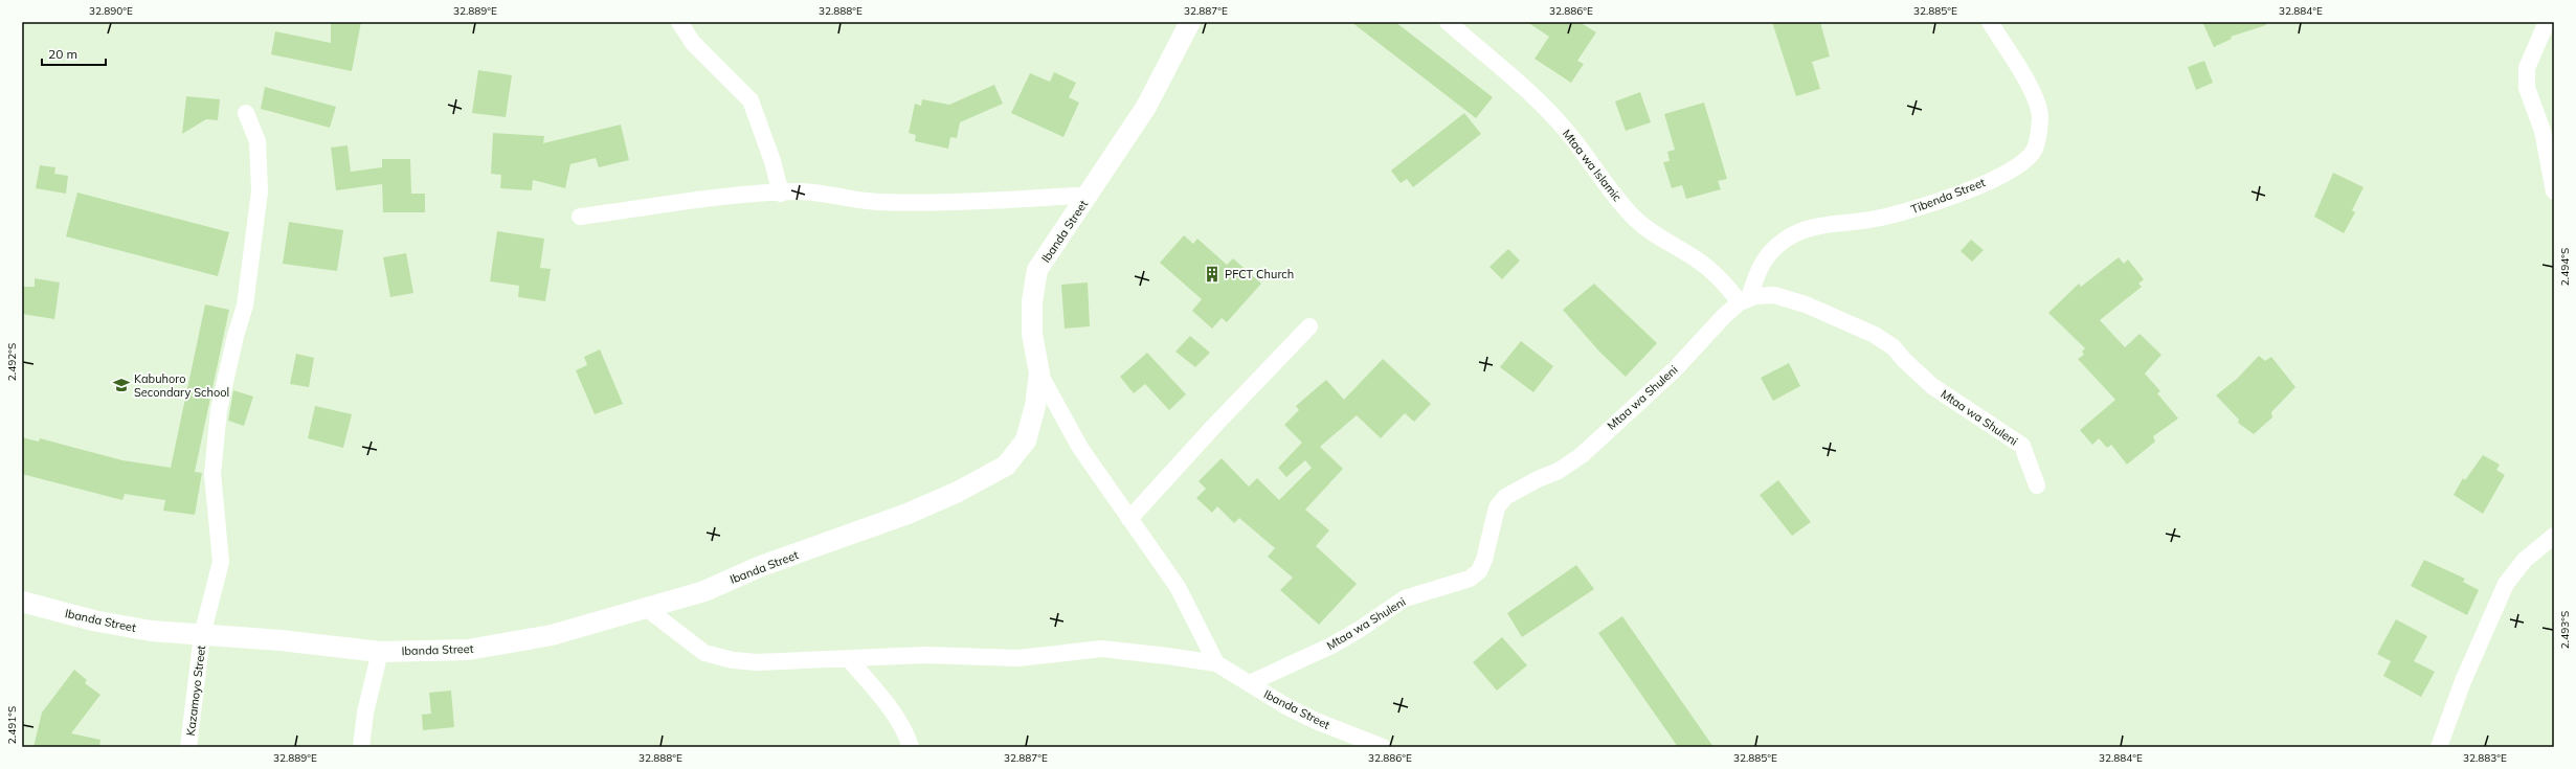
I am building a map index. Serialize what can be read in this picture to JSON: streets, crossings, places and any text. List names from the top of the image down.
{
  "streets": {
    "street": [
      "Mtaa wa Islamic",
      "Tibenda Street",
      "Ibanda Street",
      "Mtaa wa Shuleni",
      "Kazamoyo Street"
    ]
  },
  "crossings": [
    ["Mtaa wa Islamic", "Tibenda Street"],
    ["Mtaa wa Islamic", "Mtaa wa Shuleni"],
    ["Tibenda Street", "Mtaa wa Shuleni"],
    ["Ibanda Street", "Mtaa wa Shuleni"],
    ["Ibanda Street", "Kazamoyo Street"]
  ],
  "places": {
    "building": ["PFCT Church"],
    "school or university": ["Kabuhoro Secondary School"]
  },
  "scale_bar": "20 m",
  "coordinates": [
    "32.890°E",
    "32.889°E",
    "32.888°E",
    "32.887°E",
    "32.886°E",
    "32.885°E",
    "32.884°E",
    "2.494°S",
    "2.492°S",
    "2.493°S",
    "2.491°S",
    "32.883°E"
  ]
}
